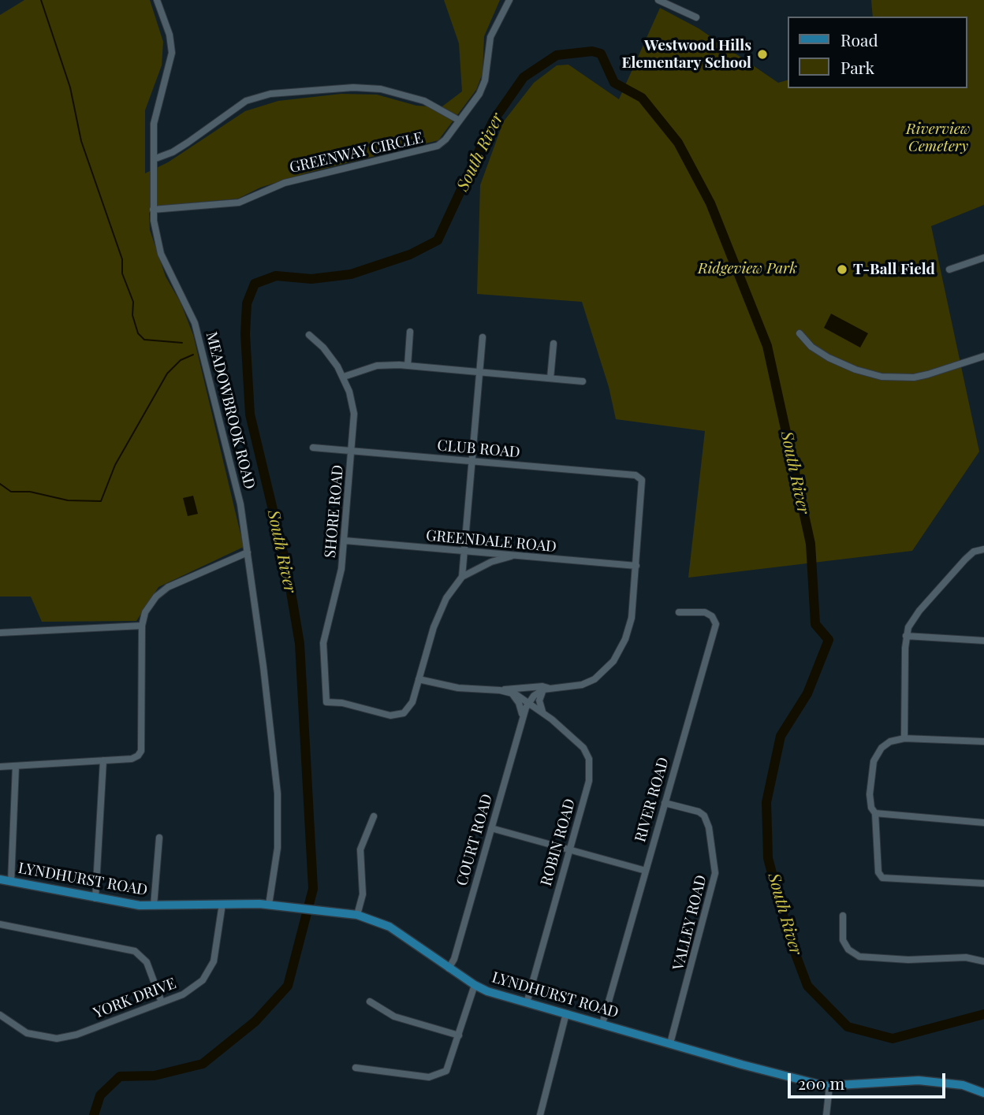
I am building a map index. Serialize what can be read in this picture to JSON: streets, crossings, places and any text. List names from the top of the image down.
{
  "streets": {
    "main road": ["LYNDHURST ROAD"],
    "street": [
      "GREENWAY CIRCLE",
      "MEADOWBROOK ROAD",
      "CLUB ROAD",
      "SHORE ROAD",
      "GREENDALE ROAD",
      "RIVER ROAD",
      "COURT ROAD",
      "ROBIN ROAD",
      "VALLEY ROAD",
      "YORK DRIVE"
    ]
  },
  "crossings": [
    ["GREENWAY CIRCLE", "MEADOWBROOK ROAD"],
    ["MEADOWBROOK ROAD", "LYNDHURST ROAD"],
    ["CLUB ROAD", "SHORE ROAD"],
    ["CLUB ROAD", "GREENDALE ROAD"],
    ["SHORE ROAD", "GREENDALE ROAD"],
    ["RIVER ROAD", "LYNDHURST ROAD"],
    ["RIVER ROAD", "VALLEY ROAD"],
    ["COURT ROAD", "ROBIN ROAD"],
    ["COURT ROAD", "LYNDHURST ROAD"],
    ["ROBIN ROAD", "LYNDHURST ROAD"],
    ["LYNDHURST ROAD", "VALLEY ROAD"],
    ["LYNDHURST ROAD", "YORK DRIVE"]
  ],
  "water": ["South River"],
  "parks": ["Riverview Cemetery", "Ridgeview Park"],
  "places": ["Westwood Hills Elementary School", "T-Ball Field"],
  "legend": ["Road", "Park"],
  "scale_bar": "200 m"
}
